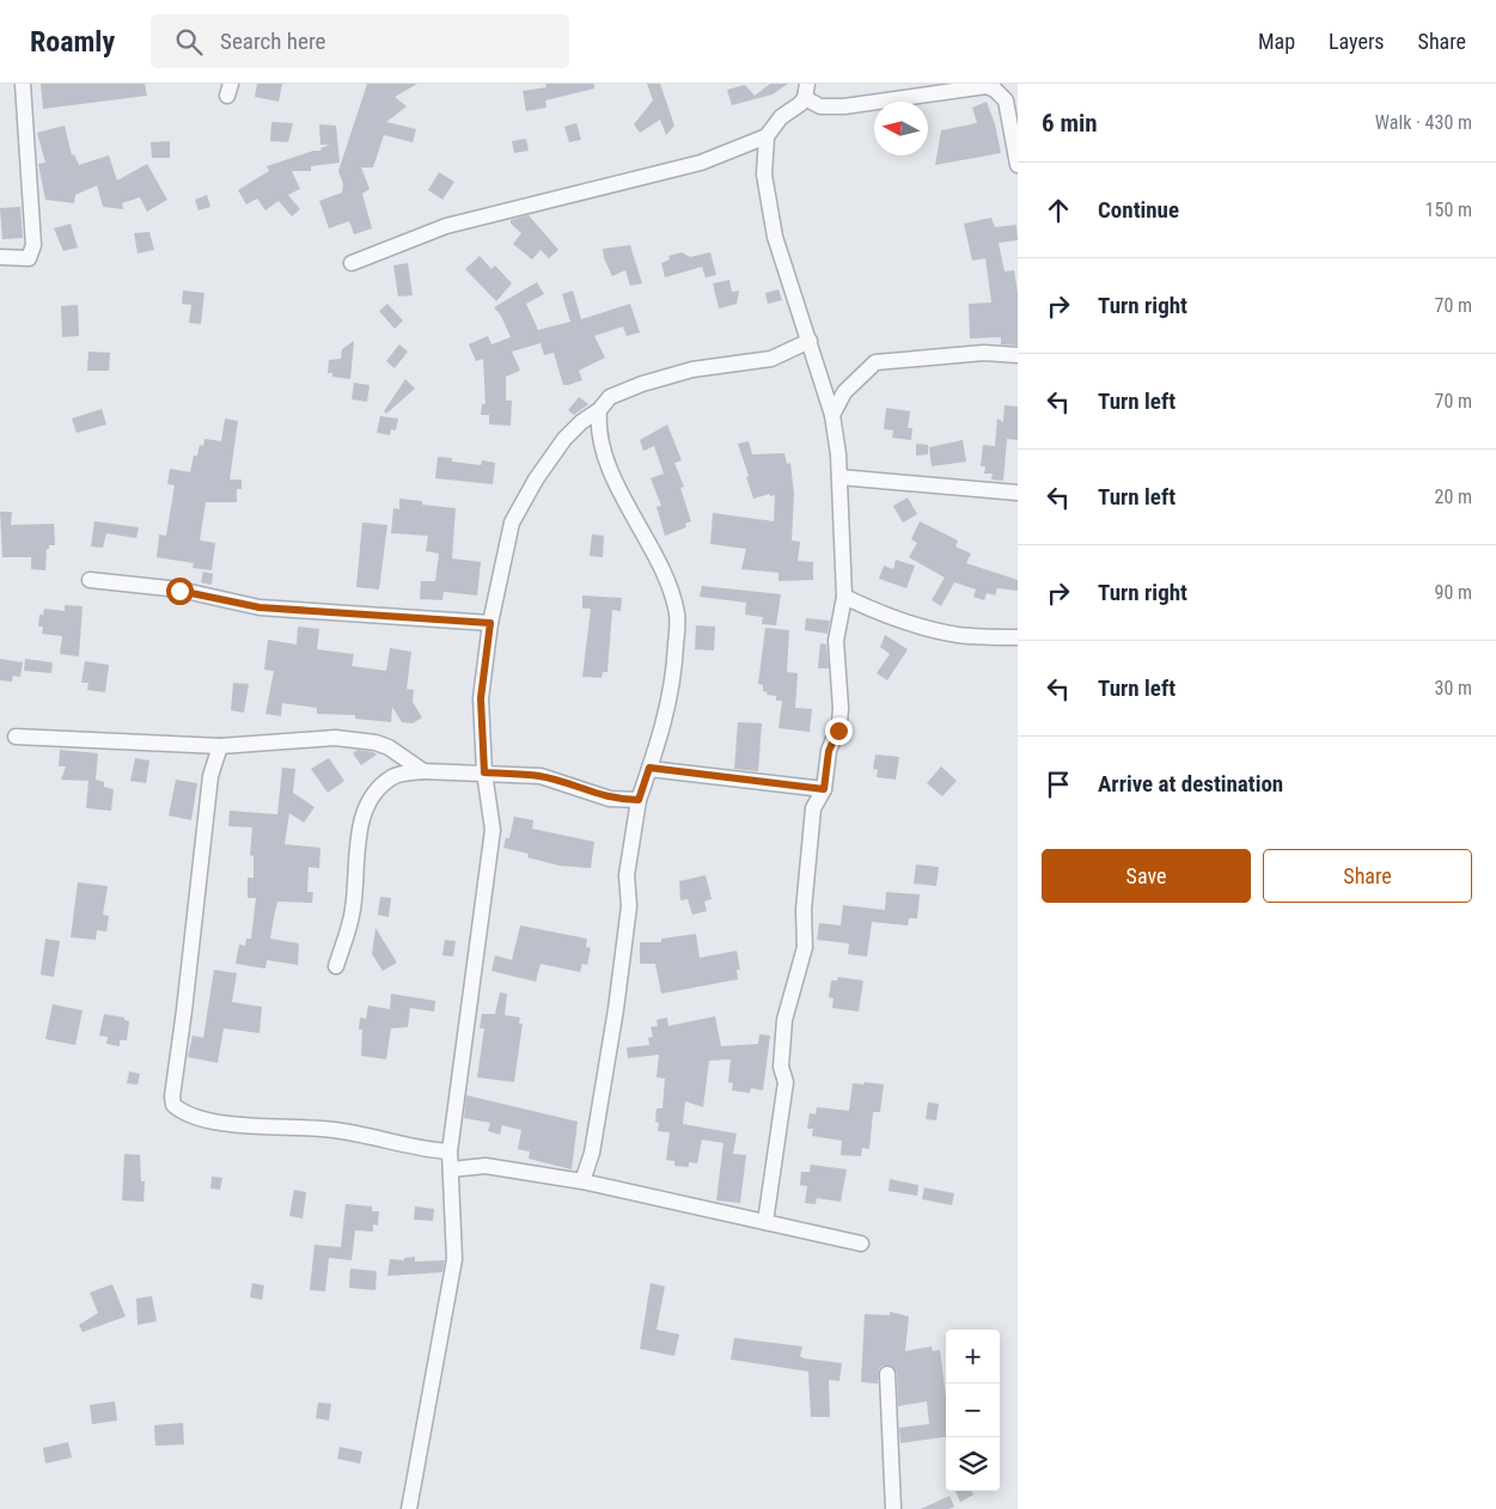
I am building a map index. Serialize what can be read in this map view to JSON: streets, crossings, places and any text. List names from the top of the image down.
{
  "north": "left",
  "page": {
    "header": "Roamly",
    "search": "Search here",
    "nav": ["Map", "Layers", "Share"],
    "heading": ["6 min", "Walk · 430 m"],
    "list": [
      ["Continue", "150 m"],
      ["Turn right", "70 m"],
      ["Turn left", "70 m"],
      ["Turn left", "20 m"],
      ["Turn right", "90 m"],
      ["Turn left", "30 m"],
      "Arrive at destination"
    ],
    "buttons": ["Save", "Share"],
    "map_buttons": ["+", "−"]
  }
}
